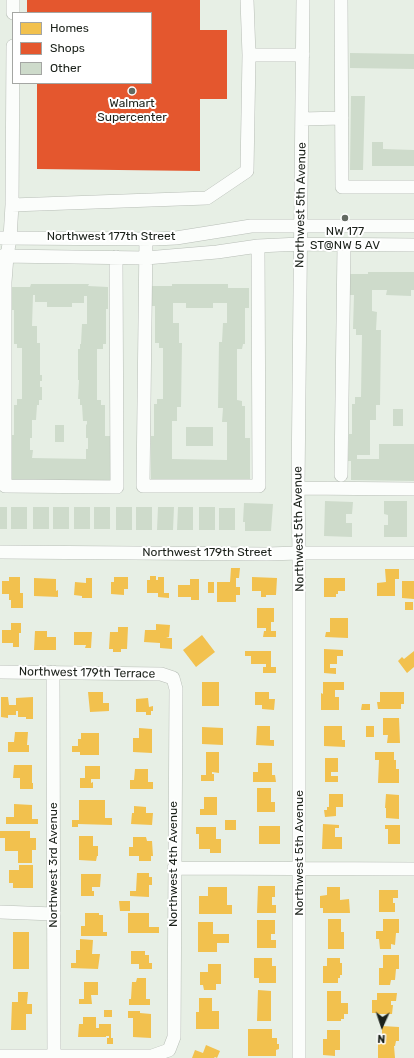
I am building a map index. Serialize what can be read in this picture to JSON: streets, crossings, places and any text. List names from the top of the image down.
{
  "streets": {
    "street": [
      "Northwest 5th Avenue",
      "Northwest 177th Street",
      "Northwest 179th Street",
      "Northwest 179th Terrace",
      "Northwest 4th Avenue",
      "Northwest 3rd Avenue"
    ]
  },
  "crossings": [
    ["Northwest 5th Avenue", "Northwest 177th Street"],
    ["Northwest 5th Avenue", "Northwest 179th Street"],
    ["Northwest 179th Terrace", "Northwest 4th Avenue"],
    ["Northwest 179th Terrace", "Northwest 3rd Avenue"],
    ["Northwest 4th Avenue", "Northwest 3rd Avenue"]
  ],
  "places": ["Walmart Supercenter", "NW 177 ST@NW 5 AV"],
  "legend": ["Homes", "Shops", "Other"],
  "north": "bottom"
}
